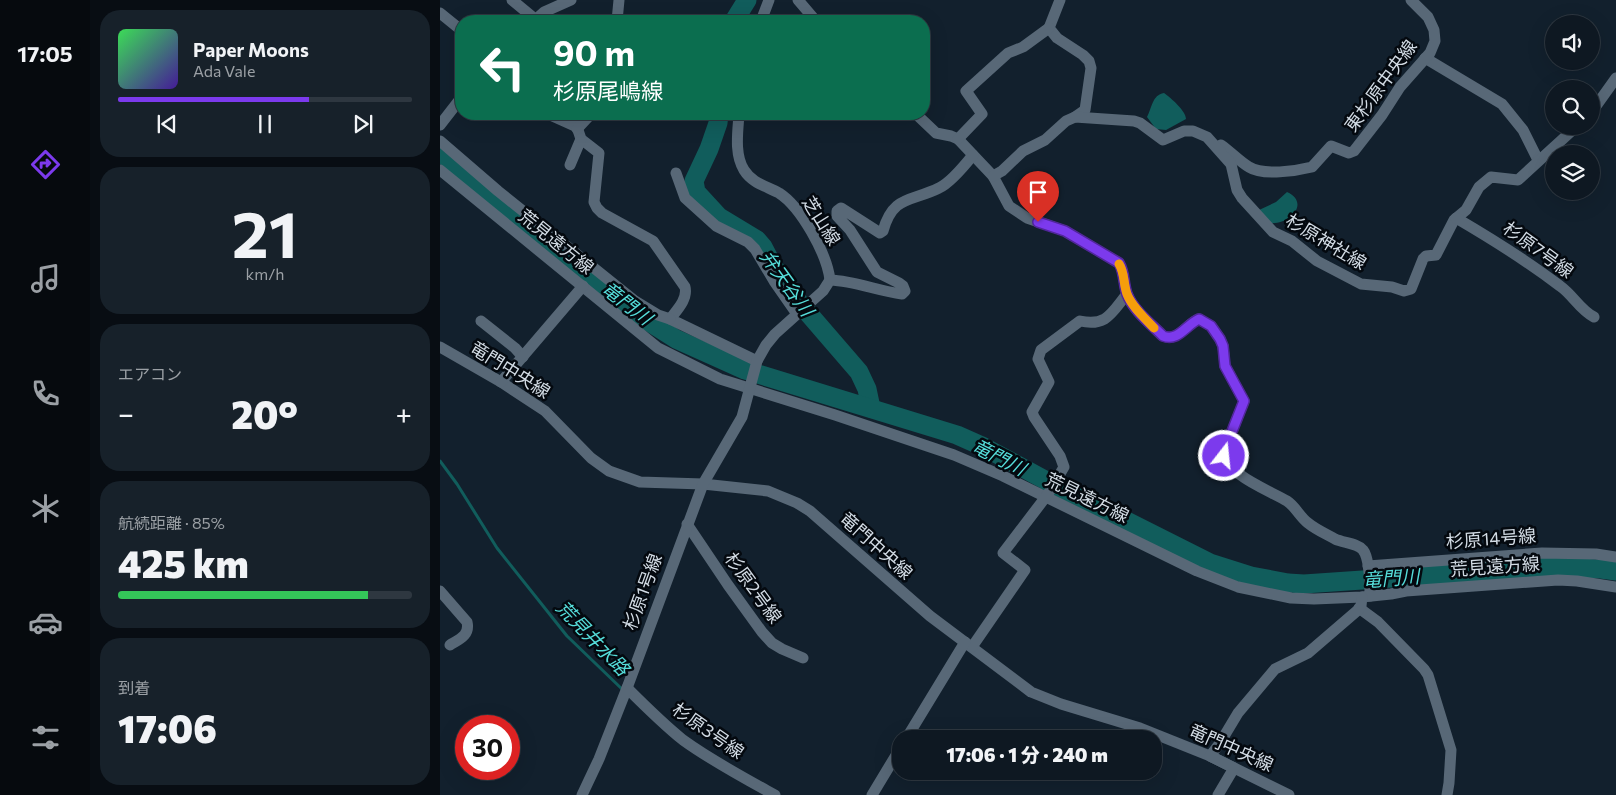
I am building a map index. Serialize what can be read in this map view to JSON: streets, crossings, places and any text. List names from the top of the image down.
{
  "streets": {
    "street": [
      "東杉原中央線",
      "芝山線",
      "荒見遠方線",
      "杉原神社線",
      "杉原7号線",
      "竜門中央線",
      "杉原14号線",
      "杉原2号線",
      "杉原1号線",
      "杉原3号線"
    ]
  },
  "crossings": [
    ["東杉原中央線", "杉原神社線"],
    ["芝山線", "杉原1号線"],
    ["荒見遠方線", "杉原1号線"],
    ["杉原神社線", "杉原7号線"],
    ["竜門中央線", "杉原1号線"],
    ["杉原2号線", "杉原1号線"],
    ["杉原1号線", "杉原3号線"]
  ],
  "water": ["弁天谷川", "竜門川", "荒見井水路"],
  "page": {
    "tabs": "17:05",
    "turn": ["90 m", "杉原尾嶋線"],
    "song": ["Paper Moons", "Ada Vale"],
    "tile": [
      ["21", "km/h"],
      "エアコン",
      ["航続距離 · 85%", "425 km"],
      ["到着", "17:06"]
    ],
    "heat": ["−", "20°", "+"],
    "limit": "30",
    "trip": "17:06 · 1 分 · 240 m"
  }
}
